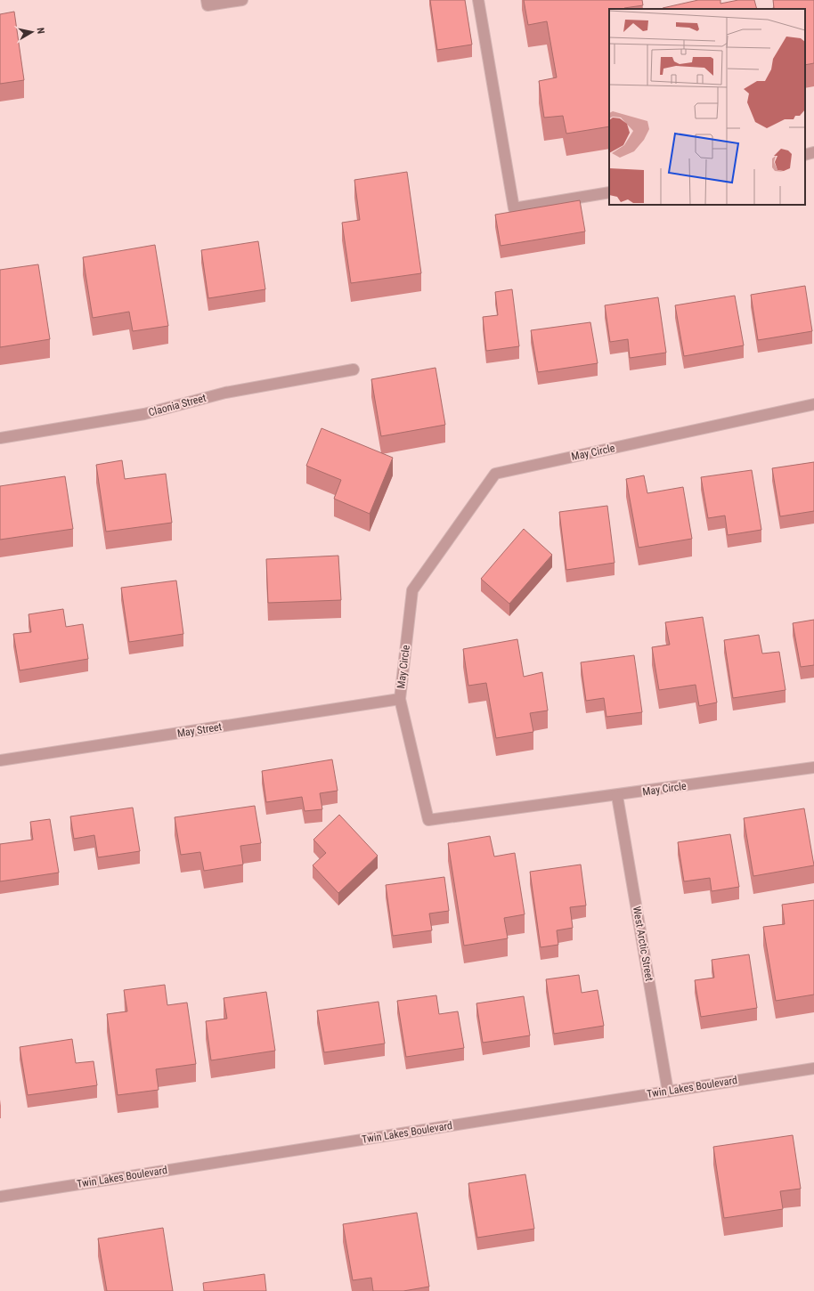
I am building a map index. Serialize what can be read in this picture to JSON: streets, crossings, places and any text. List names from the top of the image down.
{
  "streets": {
    "street": [
      "Claonia Street",
      "May Circle",
      "May Street",
      "West Arctic Street",
      "Twin Lakes Boulevard"
    ]
  },
  "crossings": [
    ["May Circle", "May Street"],
    ["May Circle", "West Arctic Street"],
    ["West Arctic Street", "Twin Lakes Boulevard"]
  ],
  "north": "right"
}
